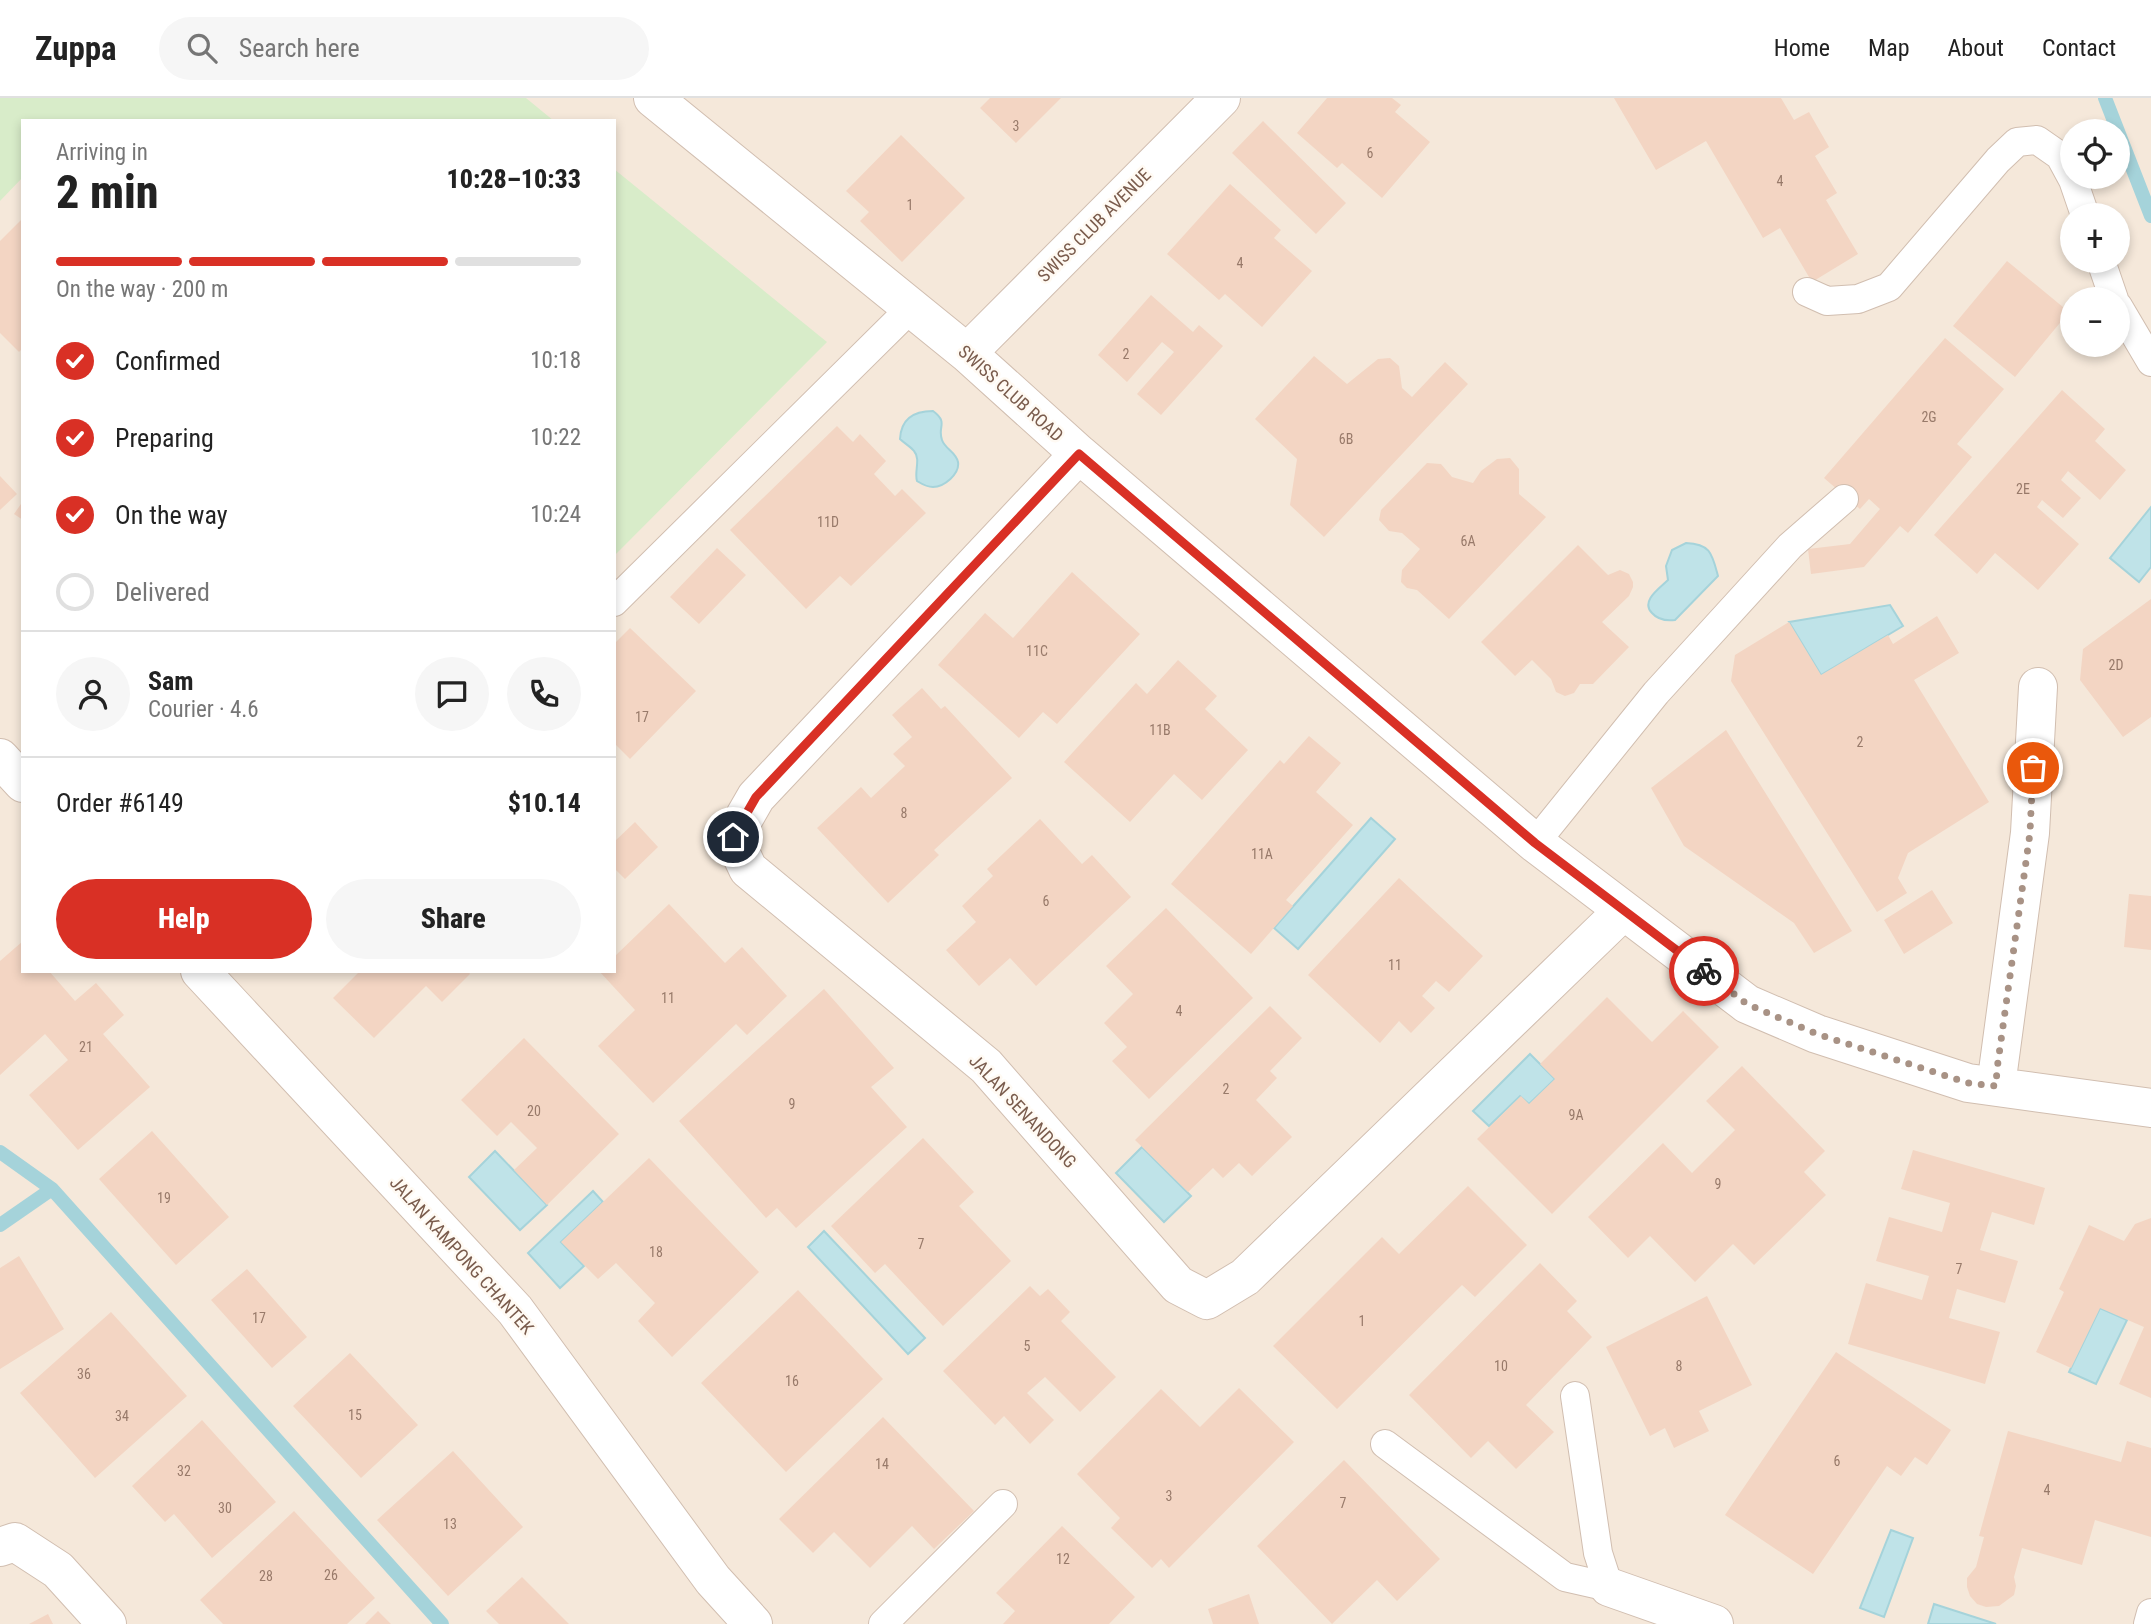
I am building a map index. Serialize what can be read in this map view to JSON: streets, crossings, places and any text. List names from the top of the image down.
{
  "streets": {
    "street": [
      "SWISS CLUB AVENUE",
      "SWISS CLUB ROAD",
      "JALAN SENANDONG",
      "JALAN KAMPONG CHANTEK"
    ]
  },
  "crossings": [
    ["SWISS CLUB AVENUE", "SWISS CLUB ROAD"],
    ["SWISS CLUB ROAD", "JALAN SENANDONG"]
  ],
  "house_numbers": [
    "3",
    "6",
    "4",
    "1",
    "4",
    "2",
    "2G",
    "6B",
    "2E",
    "11D",
    "6A",
    "11C",
    "2D",
    "17",
    "11B",
    "2",
    "8",
    "11A",
    "6",
    "11",
    "11",
    "4",
    "21",
    "2",
    "9",
    "20",
    "9A",
    "9",
    "19",
    "7",
    "18",
    "7",
    "17",
    "1",
    "5",
    "10",
    "8",
    "36",
    "16",
    "15",
    "34",
    "6",
    "14",
    "32",
    "4",
    "3",
    "7",
    "30",
    "13",
    "12",
    "26",
    "28"
  ],
  "page": {
    "header": "Zuppa",
    "search": "Search here",
    "nav": [
      "Home",
      "Map",
      "About",
      "Contact"
    ],
    "map_buttons": ["+", "−"],
    "heading": ["2 min", "Arriving in", "10:28–10:33"],
    "panel": [
      "Sam",
      "Courier · 4.6",
      "Order #6149",
      "$10.14"
    ],
    "bar": "On the way · 200 m",
    "list": [
      ["Confirmed", "10:18"],
      ["Preparing", "10:22"],
      ["On the way", "10:24"],
      "Delivered"
    ],
    "buttons": ["Help", "Share"]
  }
}
